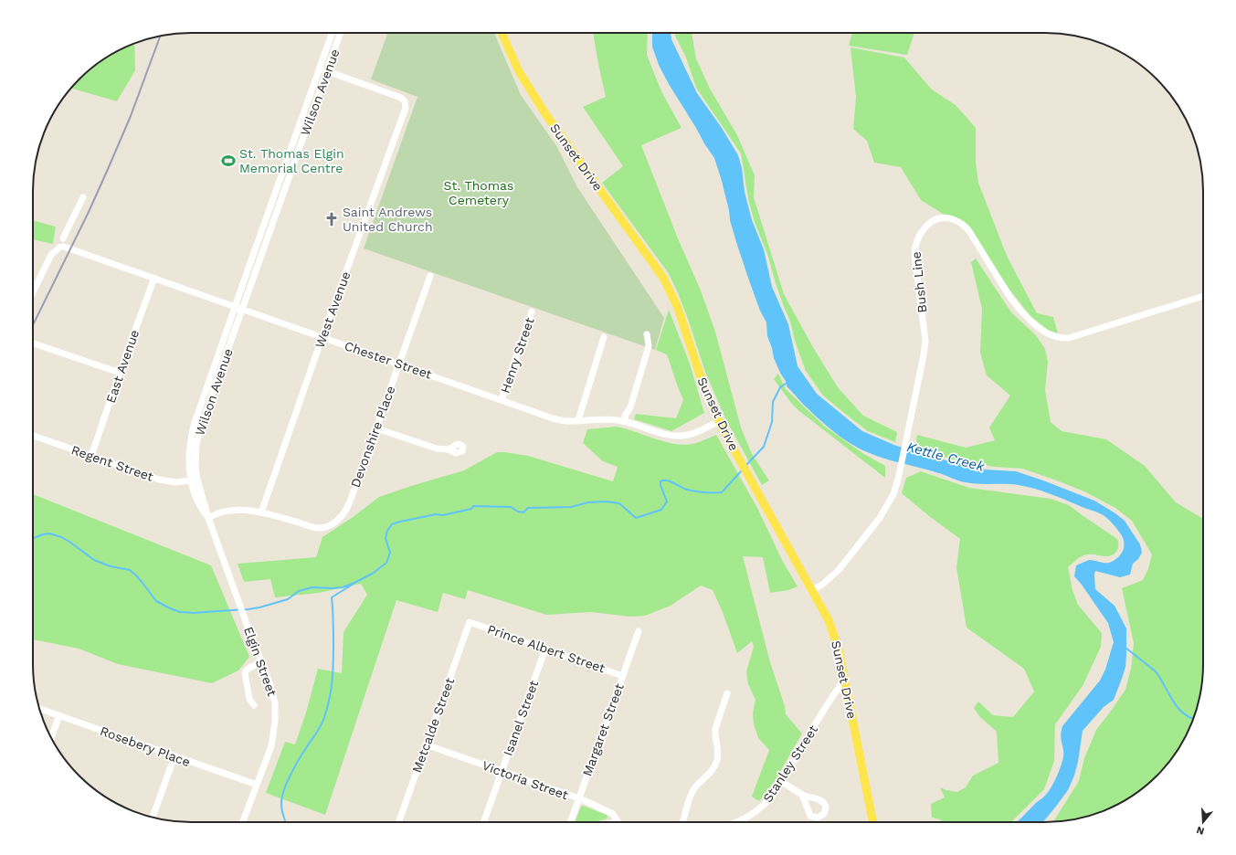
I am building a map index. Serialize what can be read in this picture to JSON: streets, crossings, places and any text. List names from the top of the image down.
{
  "streets": {
    "main road": ["Sunset Drive"],
    "street": [
      "Wilson Avenue",
      "Bush Line",
      "West Avenue",
      "Henry Street",
      "Chester Street",
      "East Avenue",
      "Devonshire Place",
      "Regent Street",
      "Prince Albert Street",
      "Elgin Street",
      "Isanel Street",
      "Metcalde Street",
      "Margaret Street",
      "Rosebery Place",
      "Stanley Street",
      "Victoria Street"
    ]
  },
  "crossings": [
    ["Wilson Avenue", "West Avenue"],
    ["Wilson Avenue", "Chester Street"],
    ["Wilson Avenue", "Regent Street"],
    ["Wilson Avenue", "Elgin Street"],
    ["Sunset Drive", "Bush Line"],
    ["Sunset Drive", "Chester Street"],
    ["Sunset Drive", "Stanley Street"],
    ["West Avenue", "Chester Street"],
    ["West Avenue", "Devonshire Place"],
    ["Henry Street", "Chester Street"],
    ["Chester Street", "East Avenue"],
    ["Chester Street", "Devonshire Place"],
    ["East Avenue", "Regent Street"],
    ["Prince Albert Street", "Isanel Street"],
    ["Prince Albert Street", "Metcalde Street"],
    ["Prince Albert Street", "Margaret Street"],
    ["Elgin Street", "Rosebery Place"],
    ["Isanel Street", "Victoria Street"],
    ["Metcalde Street", "Victoria Street"],
    ["Margaret Street", "Victoria Street"]
  ],
  "water": ["Kettle Creek"],
  "parks": ["St. Thomas Cemetery"],
  "places": {
    "sports": ["St. Thomas Elgin Memorial Centre"],
    "church": ["Saint Andrews United Church"]
  },
  "north": "bottom"
}
